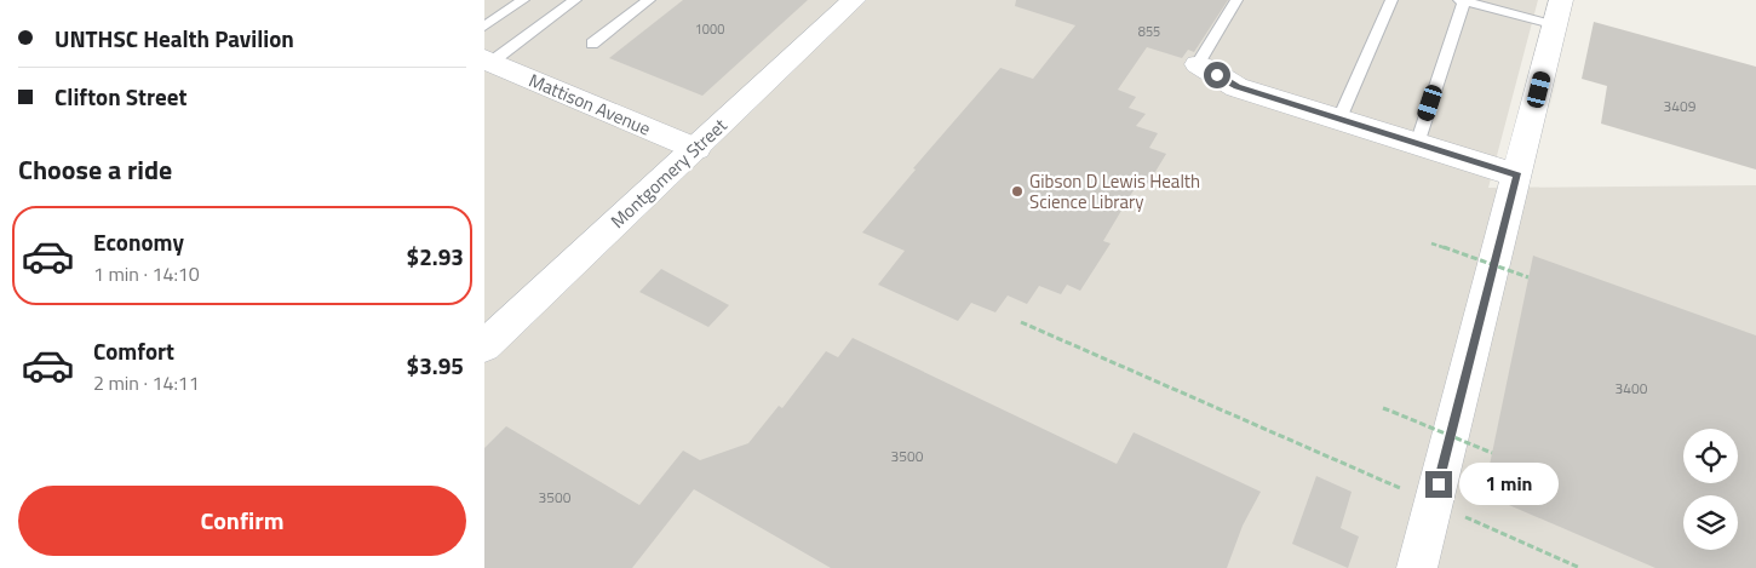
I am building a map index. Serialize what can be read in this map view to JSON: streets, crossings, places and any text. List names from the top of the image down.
{
  "streets": {
    "street": ["Mattison Avenue", "Montgomery Street"]
  },
  "crossings": [
    ["Mattison Avenue", "Montgomery Street"]
  ],
  "places": ["Gibson D Lewis Health Science Library"],
  "house_numbers": [
    "1000",
    "855",
    "3409",
    "3400",
    "3500",
    "3500"
  ],
  "page": {
    "banner": ["UNTHSC Health Pavilion", "Clifton Street"],
    "heading": "Choose a ride",
    "list": [
      {
        "name": "Economy",
        "note": "1 min · 14:10",
        "value": "$2.93"
      },
      {
        "name": "Comfort",
        "note": "2 min · 14:11",
        "value": "$3.95"
      }
    ],
    "bubble": "1 min",
    "buttons": "Confirm"
  }
}
